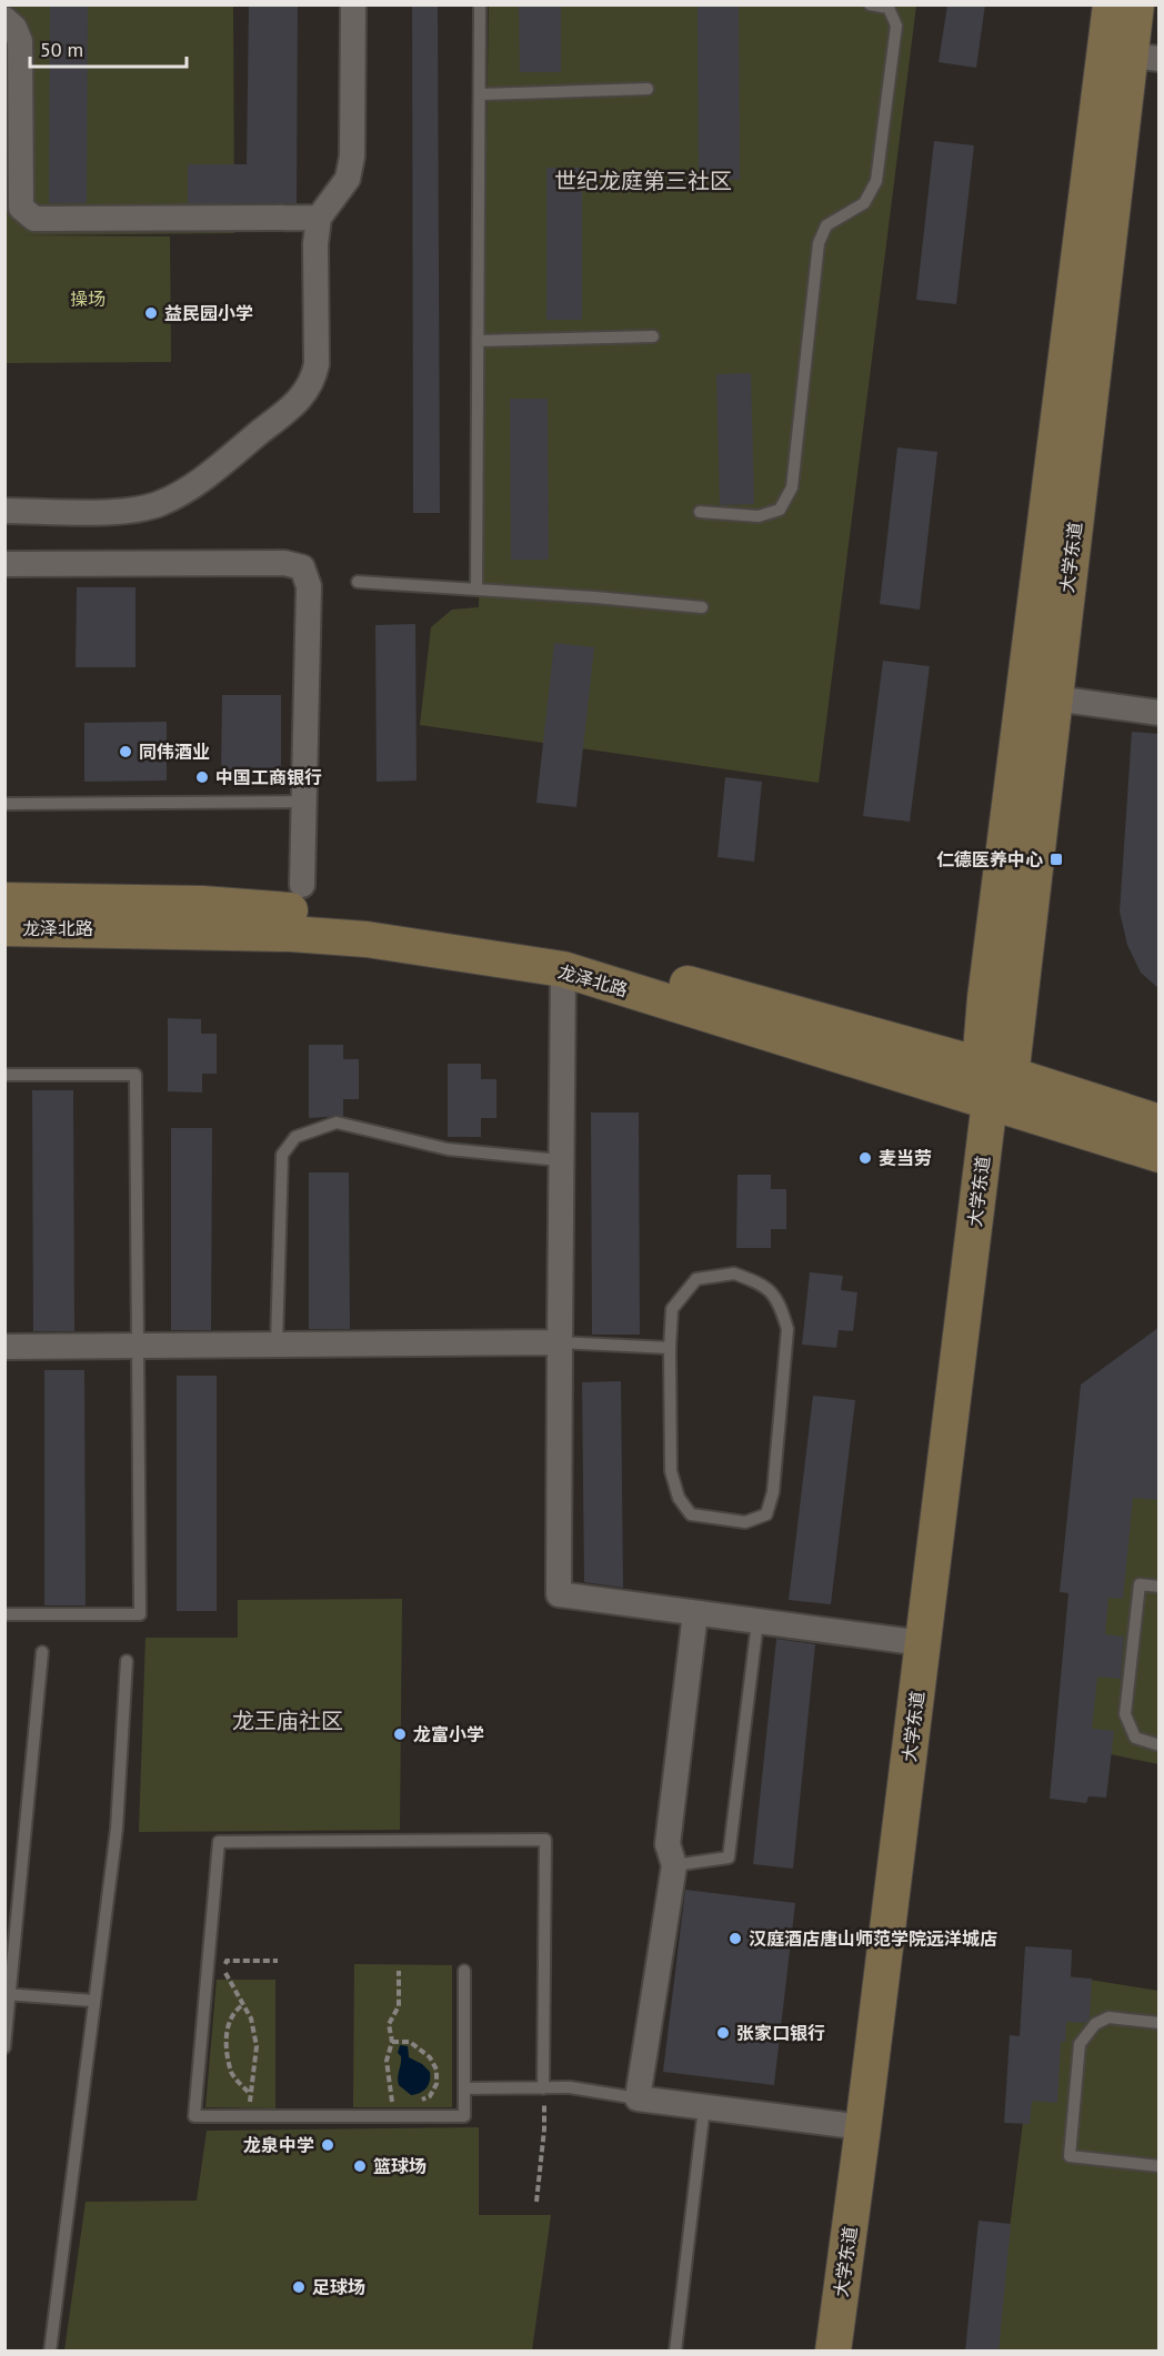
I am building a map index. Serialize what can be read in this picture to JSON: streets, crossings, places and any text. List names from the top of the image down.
{
  "streets": {
    "main road": ["大学东道", "龙泽北路"]
  },
  "crossings": [
    ["大学东道", "龙泽北路"]
  ],
  "districts": ["世纪龙庭第三社区", "龙王庙社区"],
  "parks": ["操场"],
  "places": {
    "other": [
      "益民园小学",
      "同伟酒业",
      "中国工商银行",
      "麦当劳",
      "龙富小学",
      "汉庭酒店唐山师范学院远洋城店",
      "张家口银行",
      "龙泉中学",
      "篮球场",
      "足球场"
    ],
    "transit": ["仁德医养中心"]
  },
  "scale_bar": "50 m"
}
